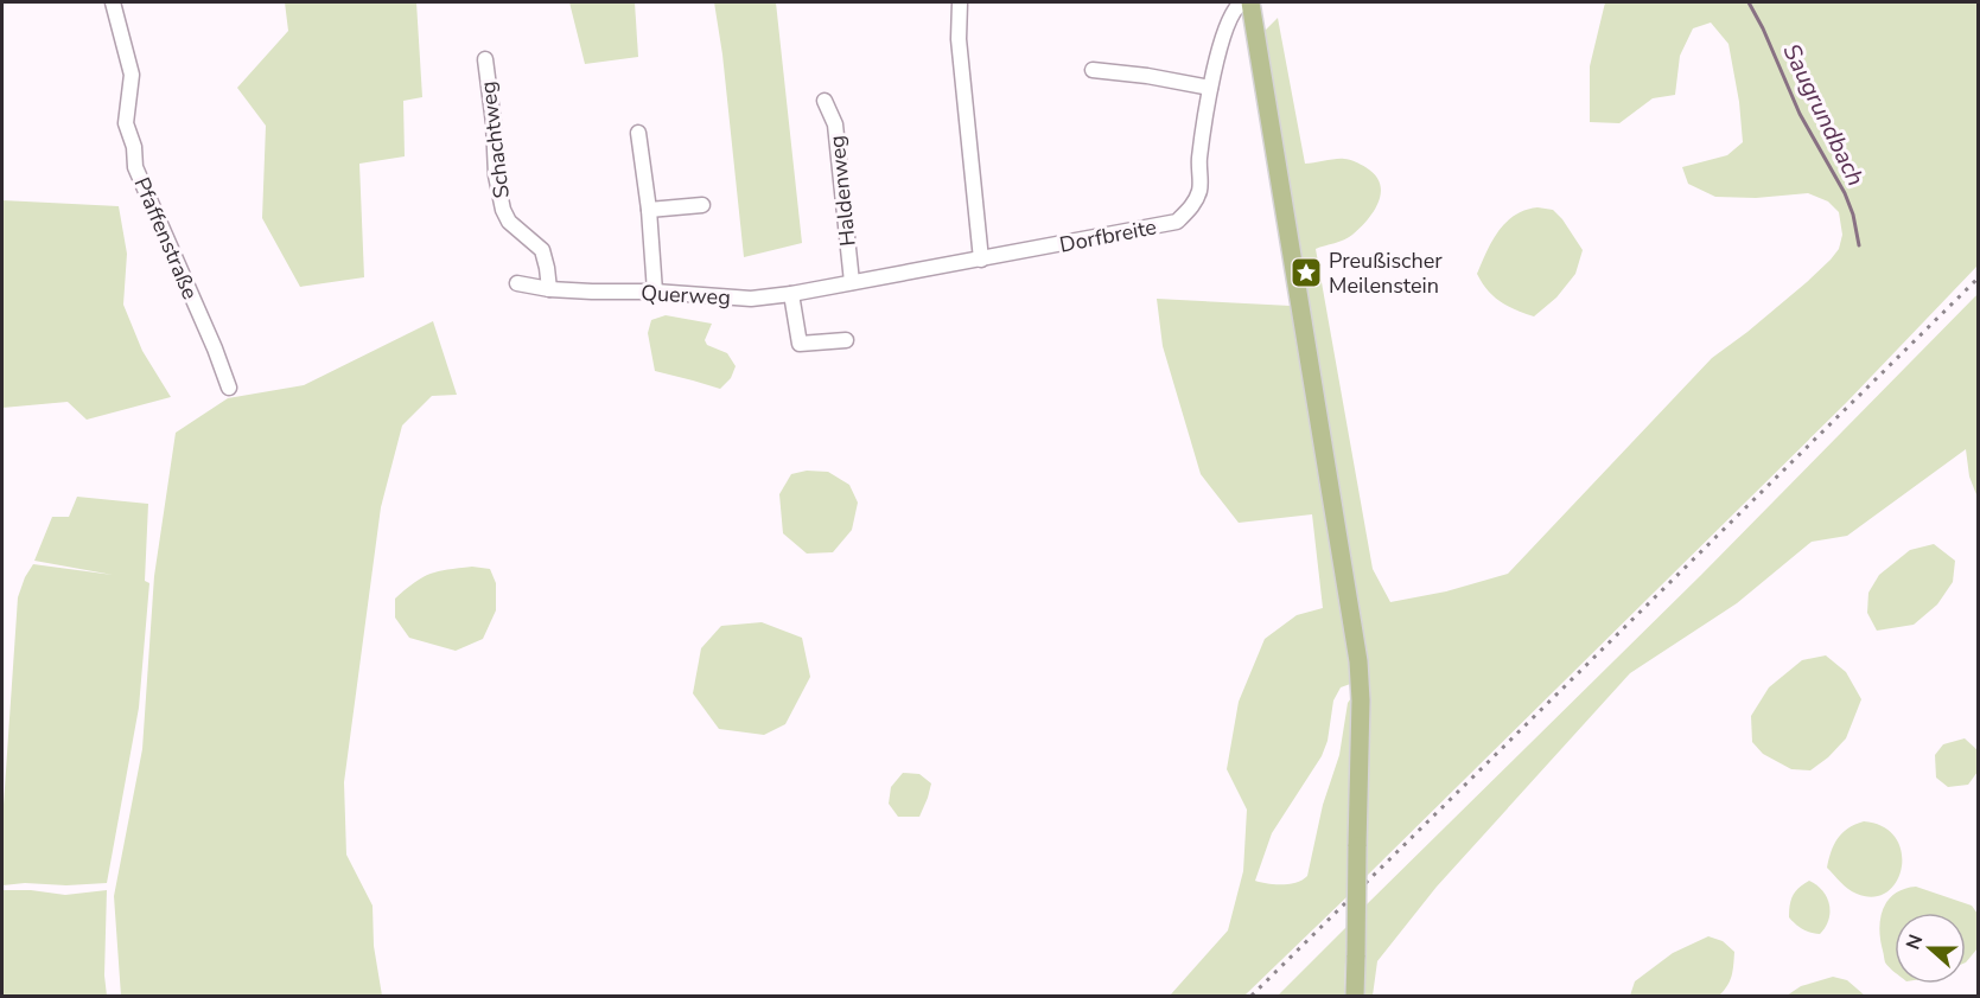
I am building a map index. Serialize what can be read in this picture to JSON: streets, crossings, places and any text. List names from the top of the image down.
{
  "streets": {
    "street": [
      "Schachtweg",
      "Haldenweg",
      "Dorfbreite",
      "Pfaffenstraße",
      "Querweg"
    ]
  },
  "crossings": [
    ["Schachtweg", "Querweg"],
    ["Haldenweg", "Dorfbreite"],
    ["Haldenweg", "Querweg"],
    ["Dorfbreite", "Querweg"]
  ],
  "water": ["Saugrundbach"],
  "places": {
    "place": ["Preußischer Meilenstein"]
  },
  "north": "left"
}
